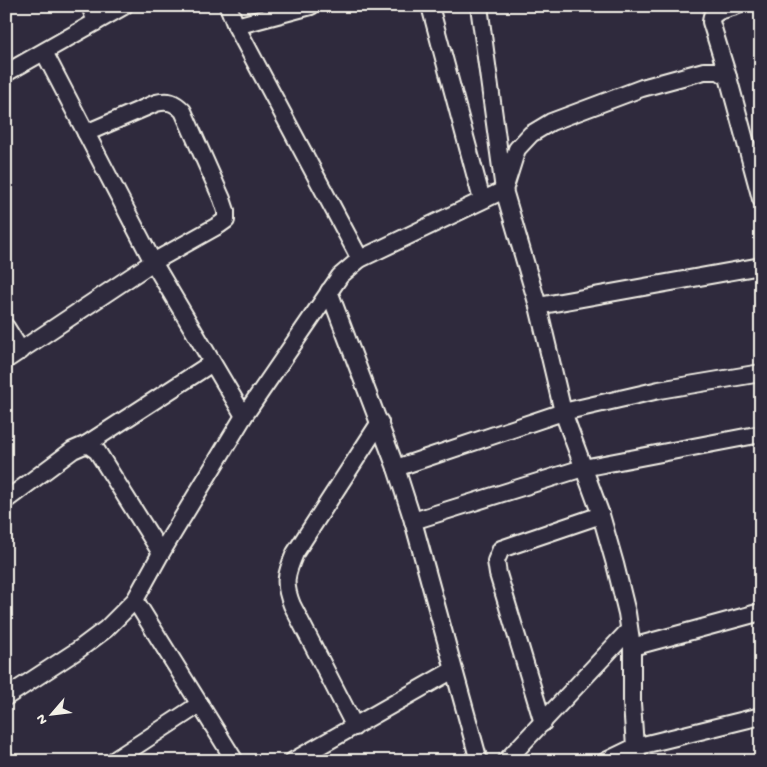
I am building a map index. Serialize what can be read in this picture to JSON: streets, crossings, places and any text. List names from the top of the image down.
{
  "north": "bottom left"
}
